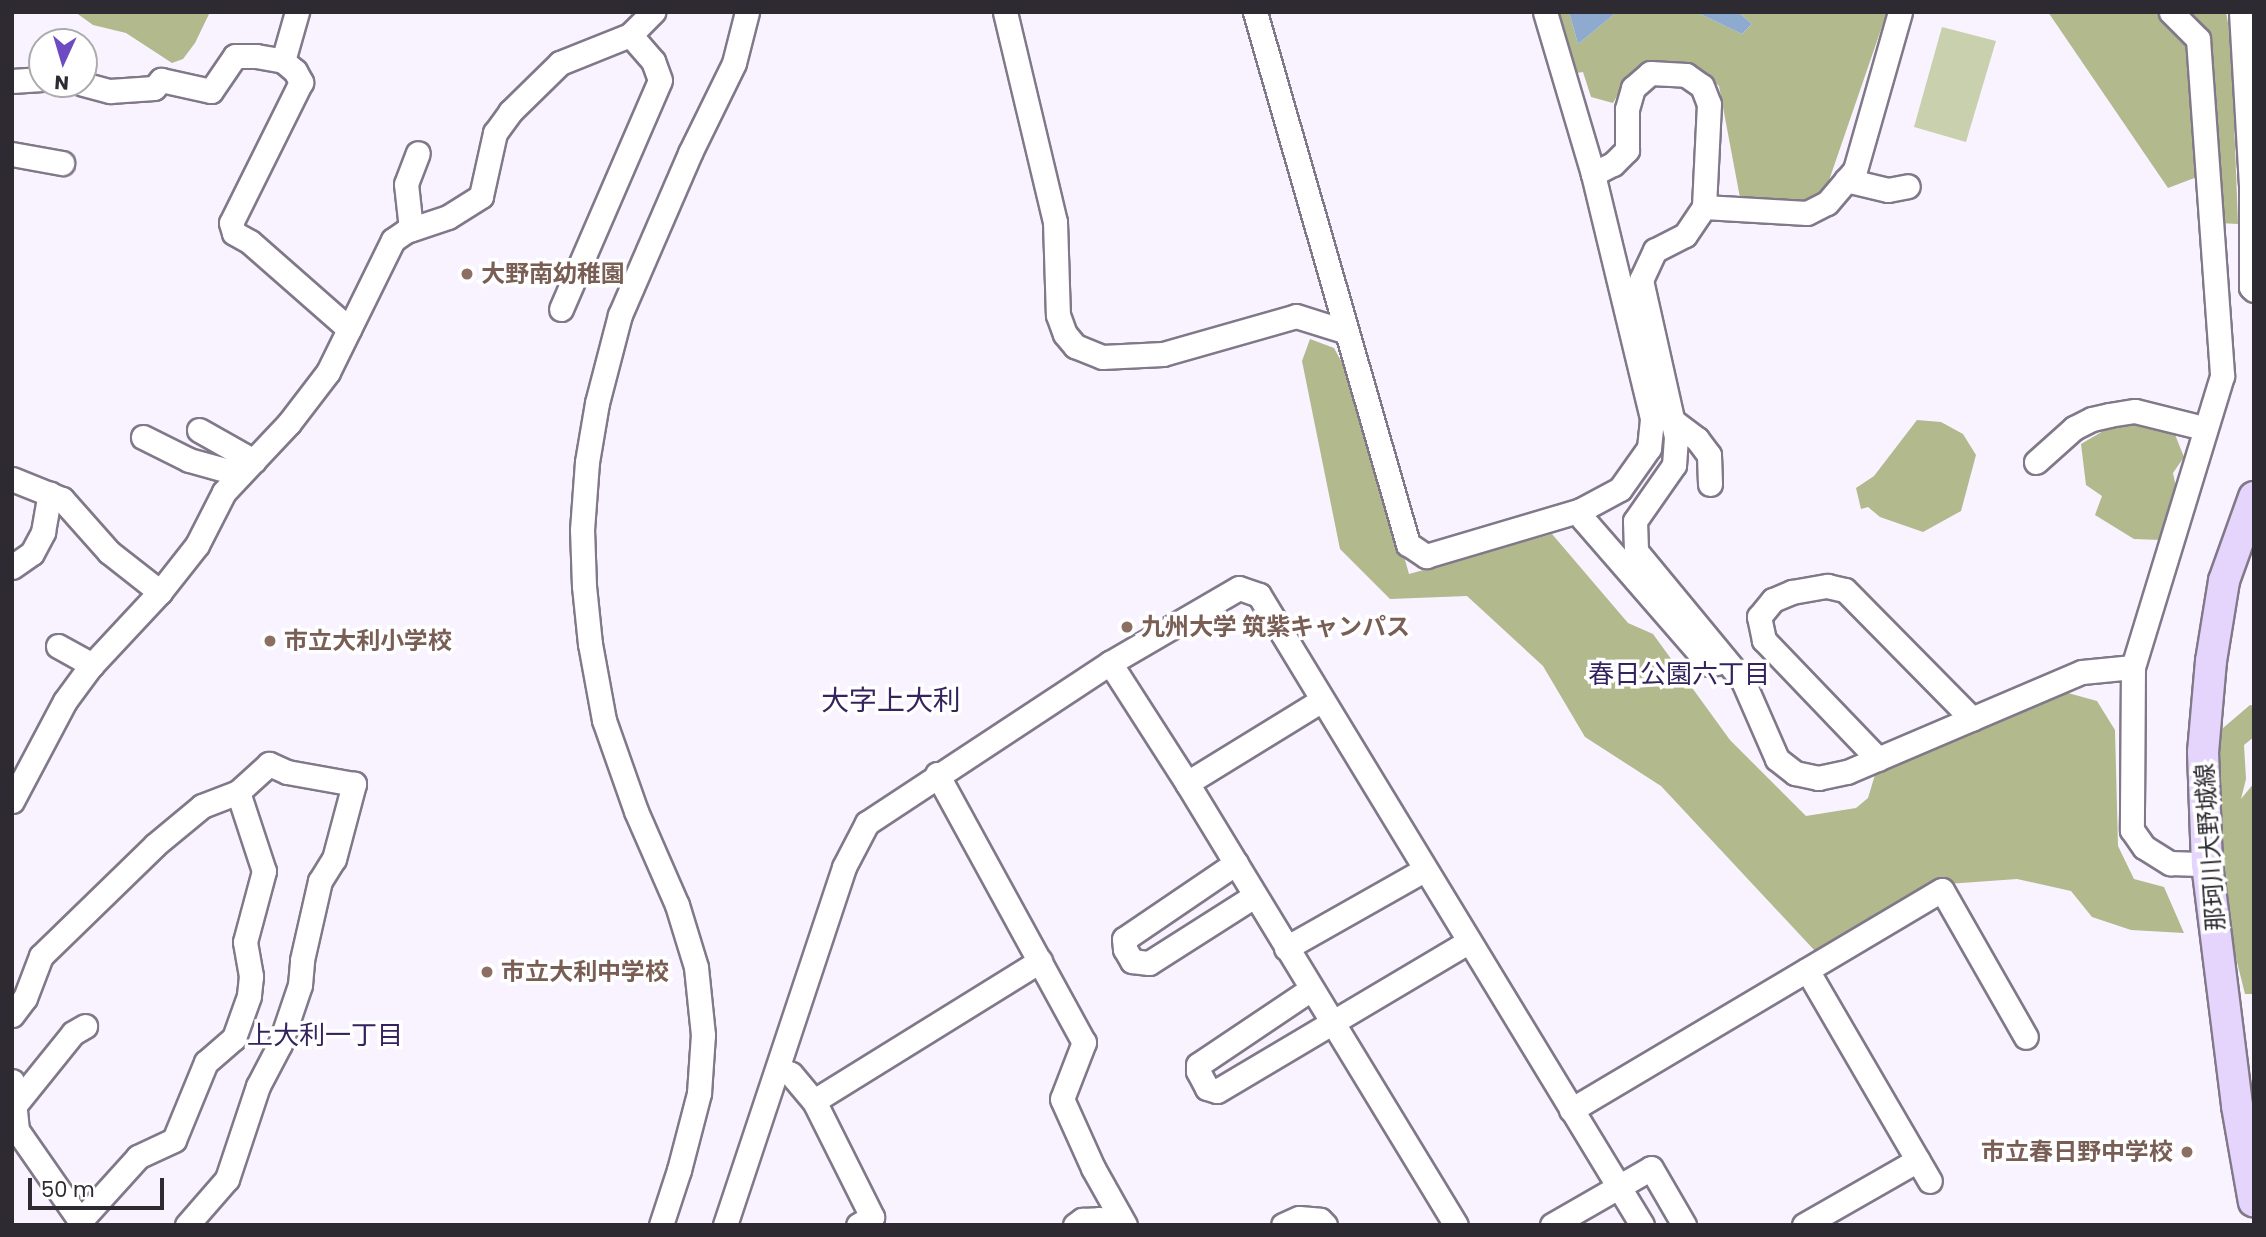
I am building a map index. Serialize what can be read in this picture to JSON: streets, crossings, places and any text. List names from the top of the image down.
{
  "streets": {
    "main road": ["那珂川大野城線"]
  },
  "districts": ["春日公園六丁目", "大字上大利", "上大利一丁目"],
  "places": [
    "大野南幼稚園",
    "九州大学 筑紫キャンパス",
    "市立大利小学校",
    "市立大利中学校",
    "市立春日野中学校"
  ],
  "scale_bar": "50 m",
  "north": "bottom"
}
